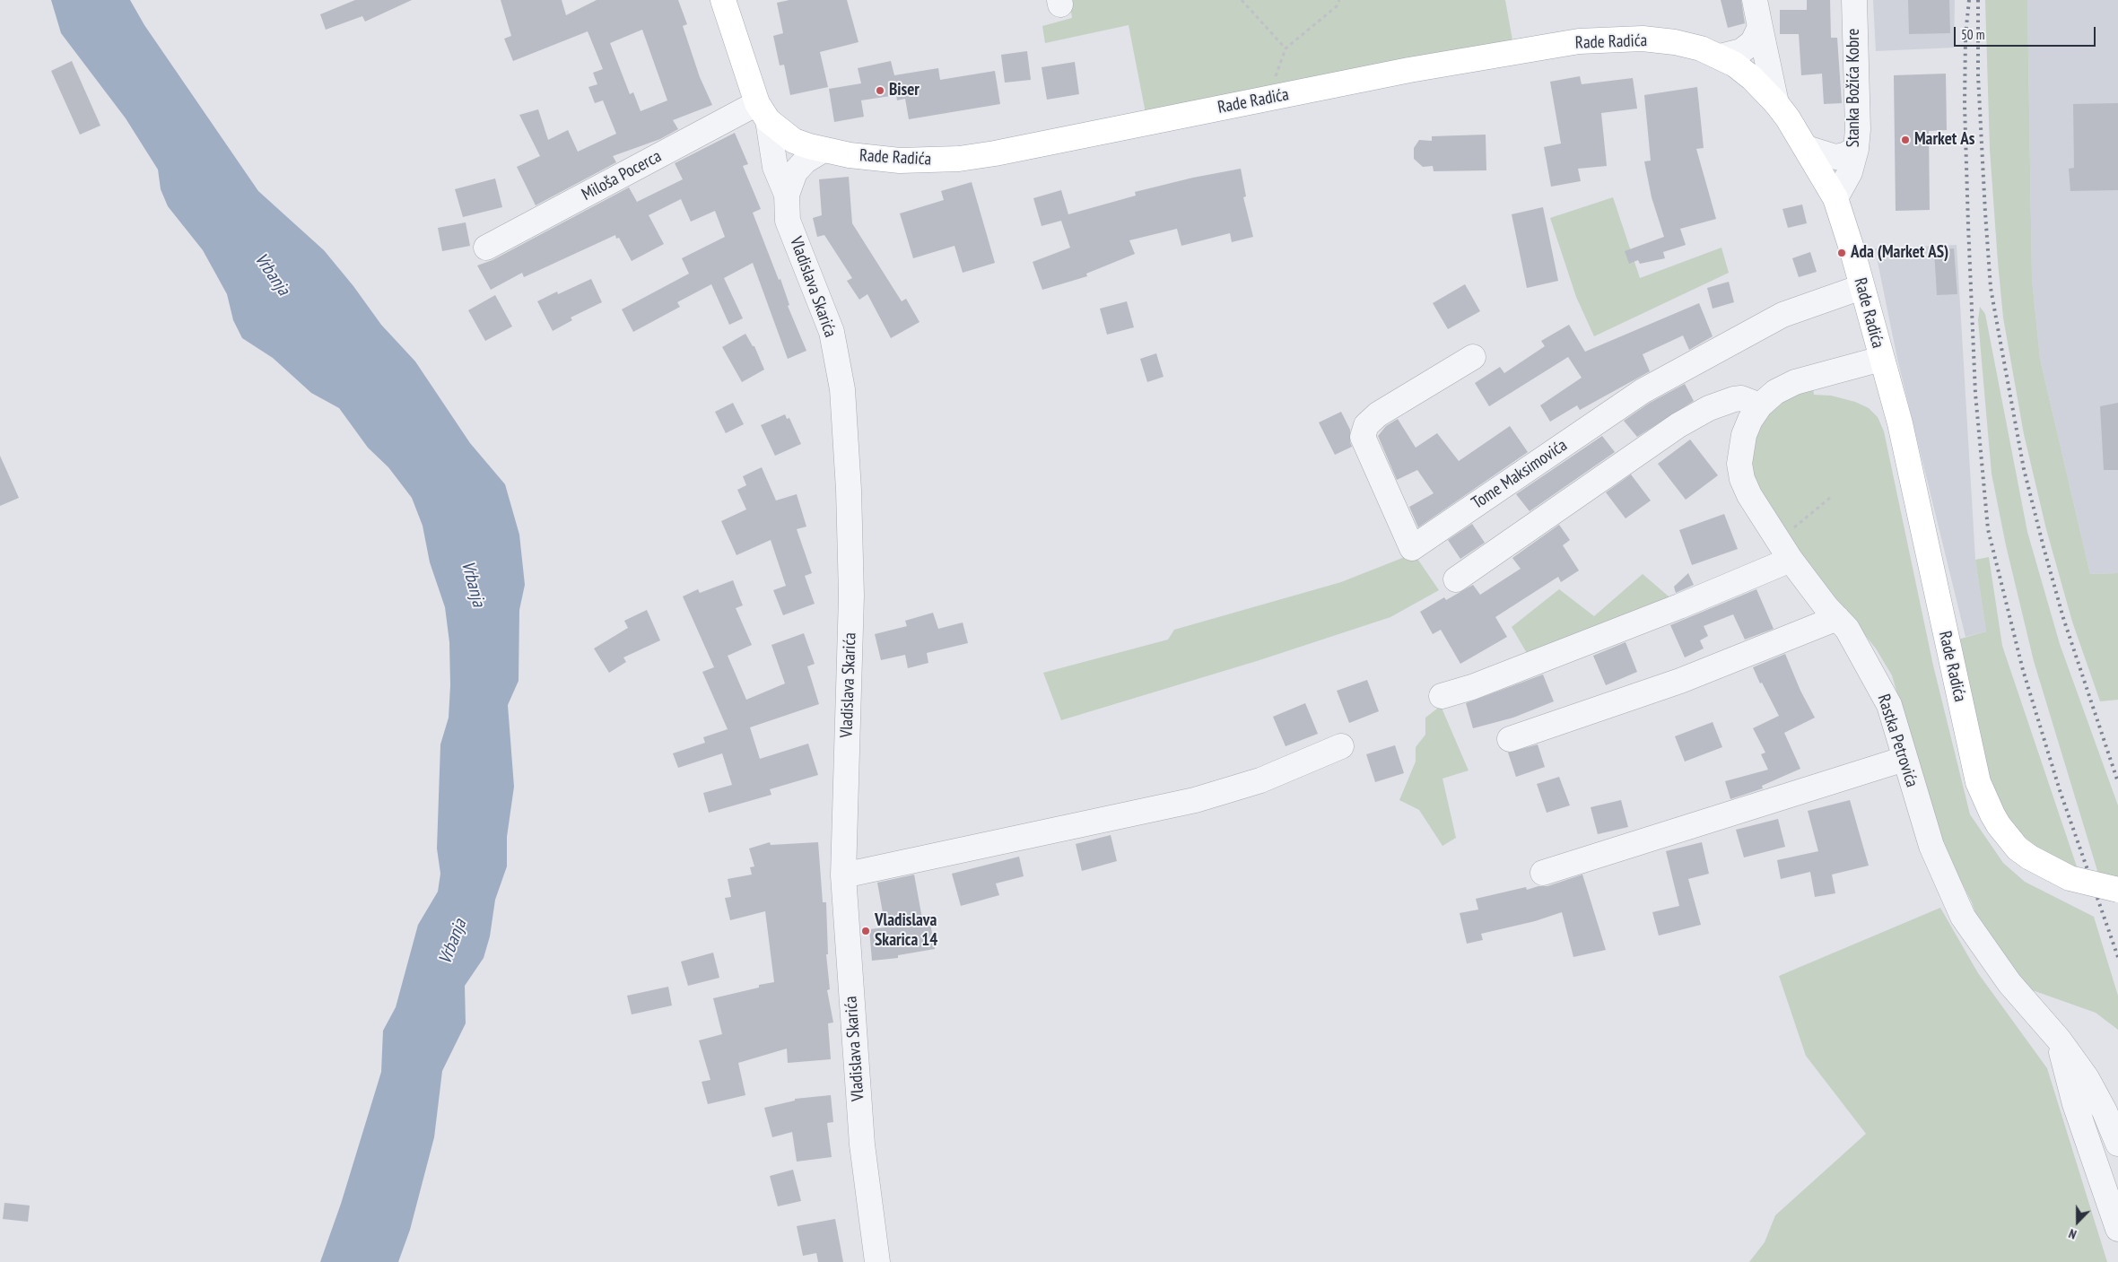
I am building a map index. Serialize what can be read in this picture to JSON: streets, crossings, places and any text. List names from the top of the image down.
{
  "streets": {
    "main road": ["Rade Radića"],
    "street": [
      "Stanka Božića Kobre",
      "Miloša Pocerca",
      "Vladislava Skarića",
      "Tome Maksimovića",
      "Rastka Petrovića"
    ]
  },
  "crossings": [
    ["Rade Radića", "Stanka Božića Kobre"],
    ["Rade Radića", "Miloša Pocerca"],
    ["Rade Radića", "Vladislava Skarića"],
    ["Rade Radića", "Tome Maksimovića"],
    ["Rade Radića", "Rastka Petrovića"],
    ["Miloša Pocerca", "Vladislava Skarića"]
  ],
  "water": ["Vrbanja"],
  "places": [
    "Biser",
    "Market As",
    "Ada (Market AS)",
    "Vladislava Skarica 14"
  ],
  "scale_bar": "50 m",
  "north": "bottom"
}
